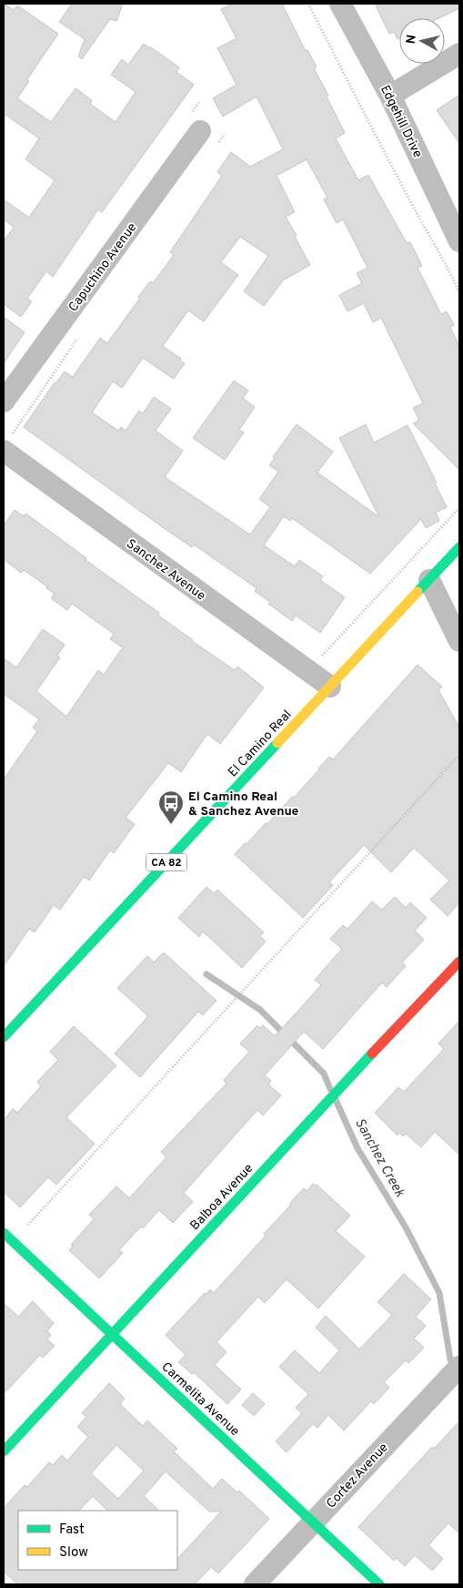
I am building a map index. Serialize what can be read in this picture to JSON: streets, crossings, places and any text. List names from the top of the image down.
{
  "streets": {
    "street": [
      "Edgehill Drive",
      "Capuchino Avenue",
      "Sanchez Avenue",
      "El Camino Real",
      "CA 82",
      "Balboa Avenue",
      "Carmelita Avenue",
      "Cortez Avenue"
    ]
  },
  "crossings": [
    ["Sanchez Avenue", "El Camino Real"],
    ["Balboa Avenue", "Carmelita Avenue"],
    ["Carmelita Avenue", "Cortez Avenue"]
  ],
  "water": ["Sanchez Creek"],
  "places": {
    "bus stop": ["El Camino Real & Sanchez Avenue"]
  },
  "legend": ["Fast", "Slow"],
  "north": "left"
}
